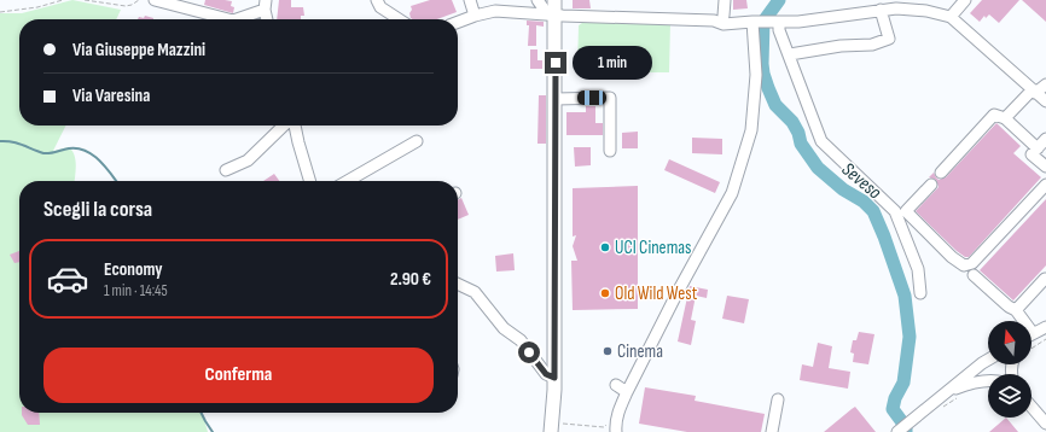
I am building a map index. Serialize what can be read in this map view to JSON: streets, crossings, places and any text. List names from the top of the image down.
{
  "water": ["Seveso"],
  "places": ["UCI Cinemas", "Old Wild West", "Cinema"],
  "north": "top",
  "page": {
    "banner": ["Via Giuseppe Mazzini", "Via Varesina"],
    "bubble": "1 min",
    "heading": "Scegli la corsa",
    "list": [
      {
        "name": "Economy",
        "note": "1 min · 14:45",
        "value": "2.90 €"
      }
    ],
    "buttons": "Conferma"
  }
}
